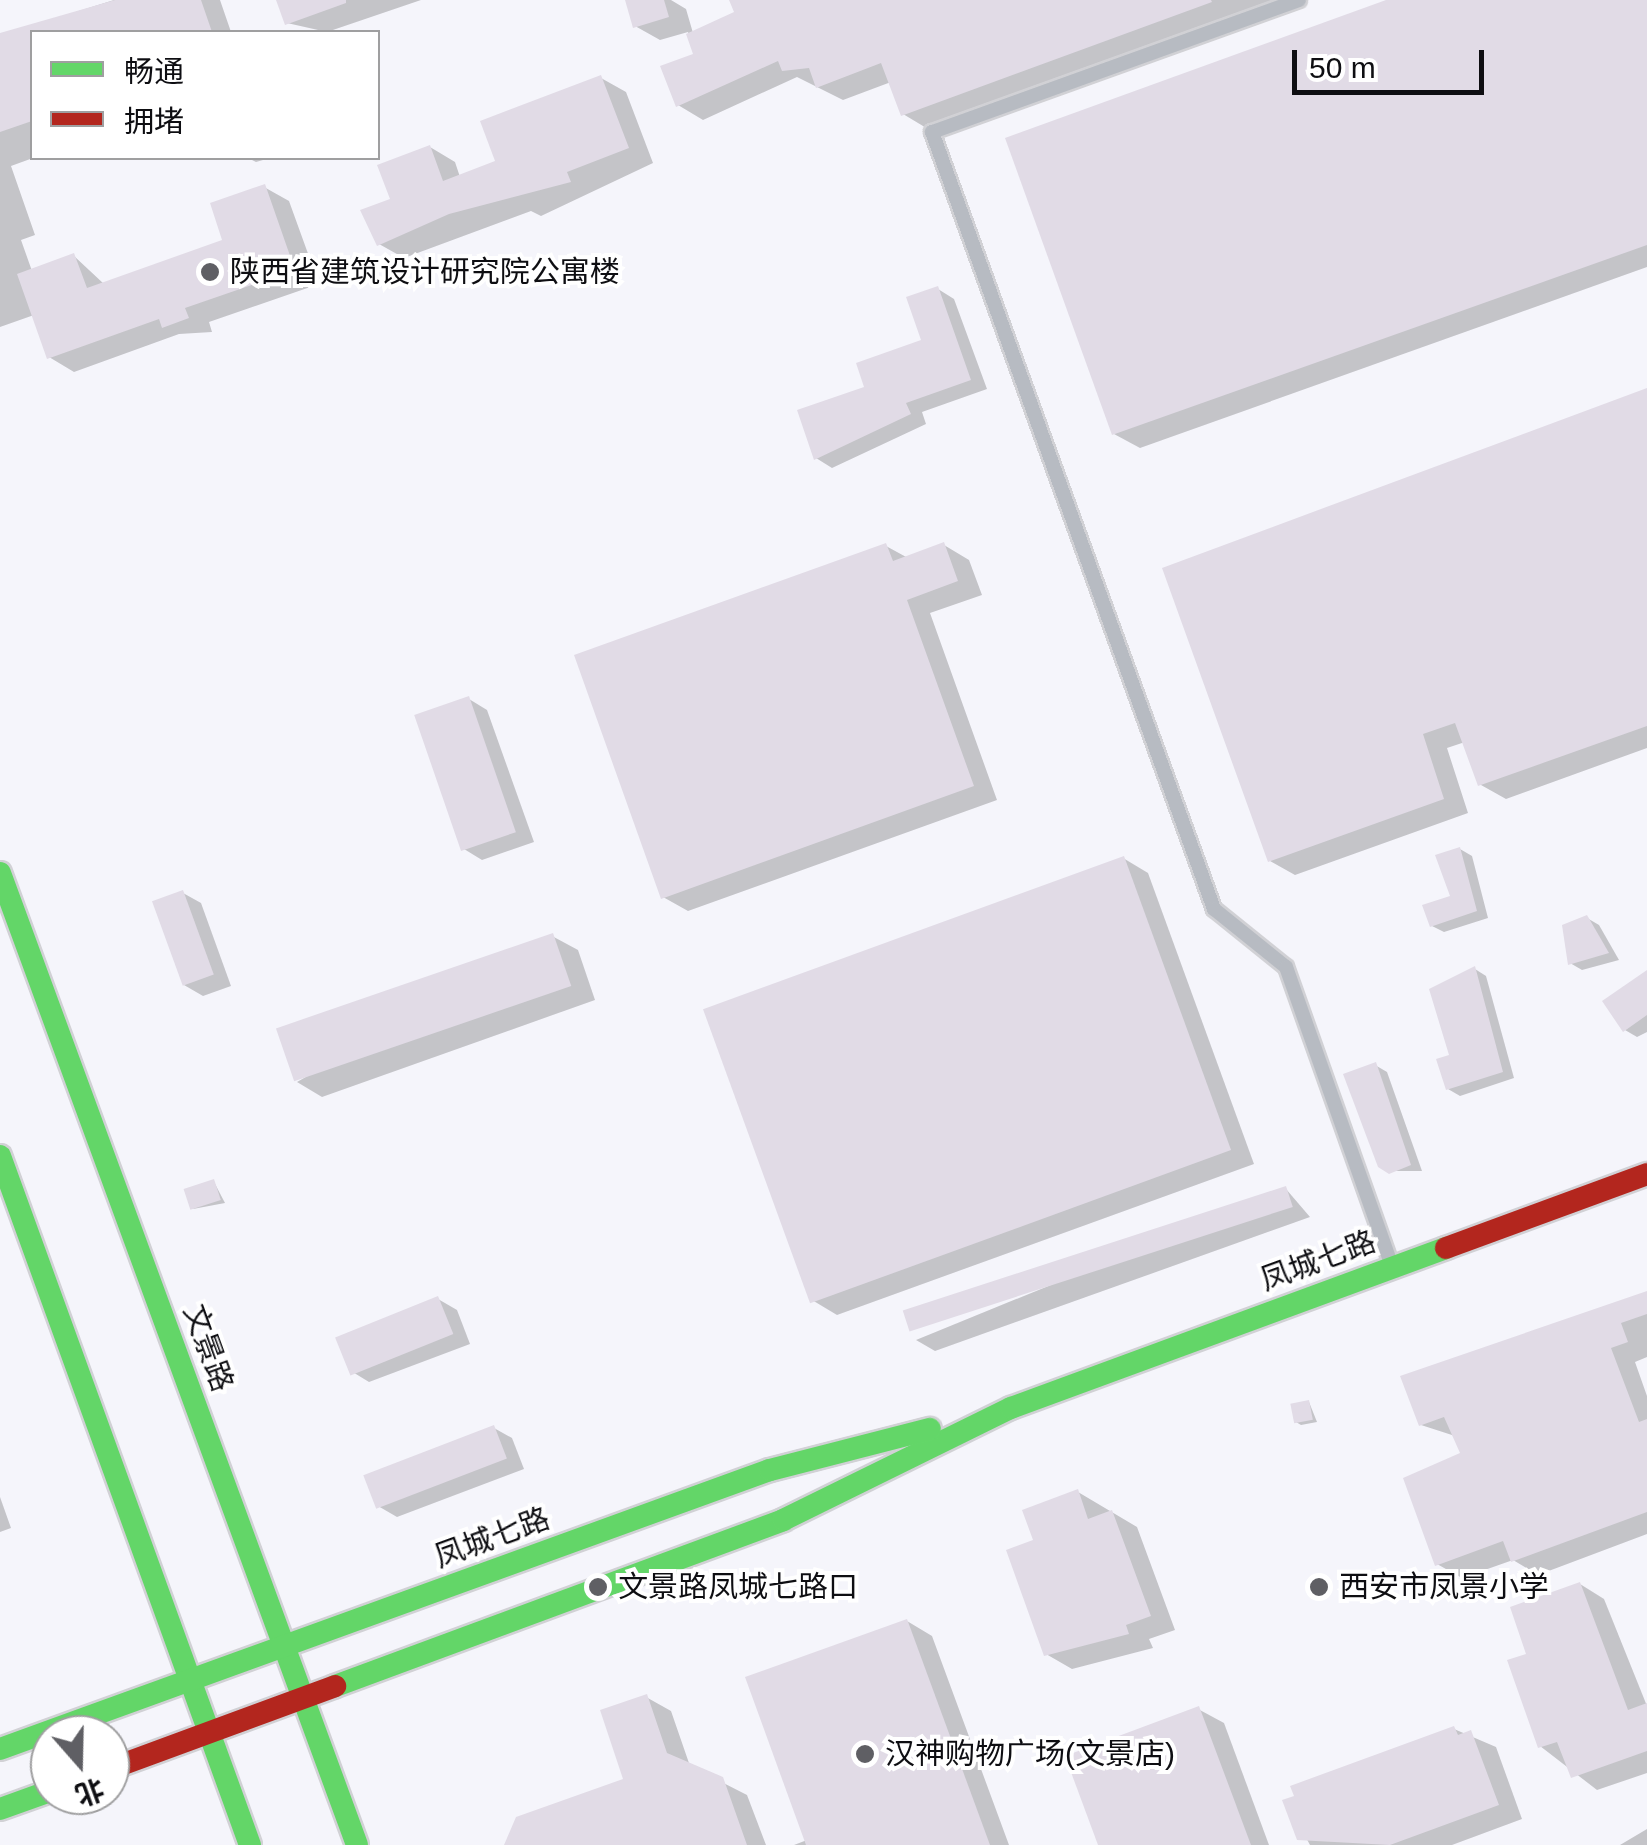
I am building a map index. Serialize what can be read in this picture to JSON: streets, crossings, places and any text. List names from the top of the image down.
{
  "streets": {
    "street": ["凤城七路", "文景路"]
  },
  "crossings": [
    ["凤城七路", "文景路"]
  ],
  "places": [
    "陕西省建筑设计研究院公寓楼",
    "文景路凤城七路口",
    "西安市凤景小学",
    "汉神购物广场(文景店)"
  ],
  "legend": ["畅通", "拥堵"],
  "scale_bar": "50 m",
  "north": "bottom"
}
